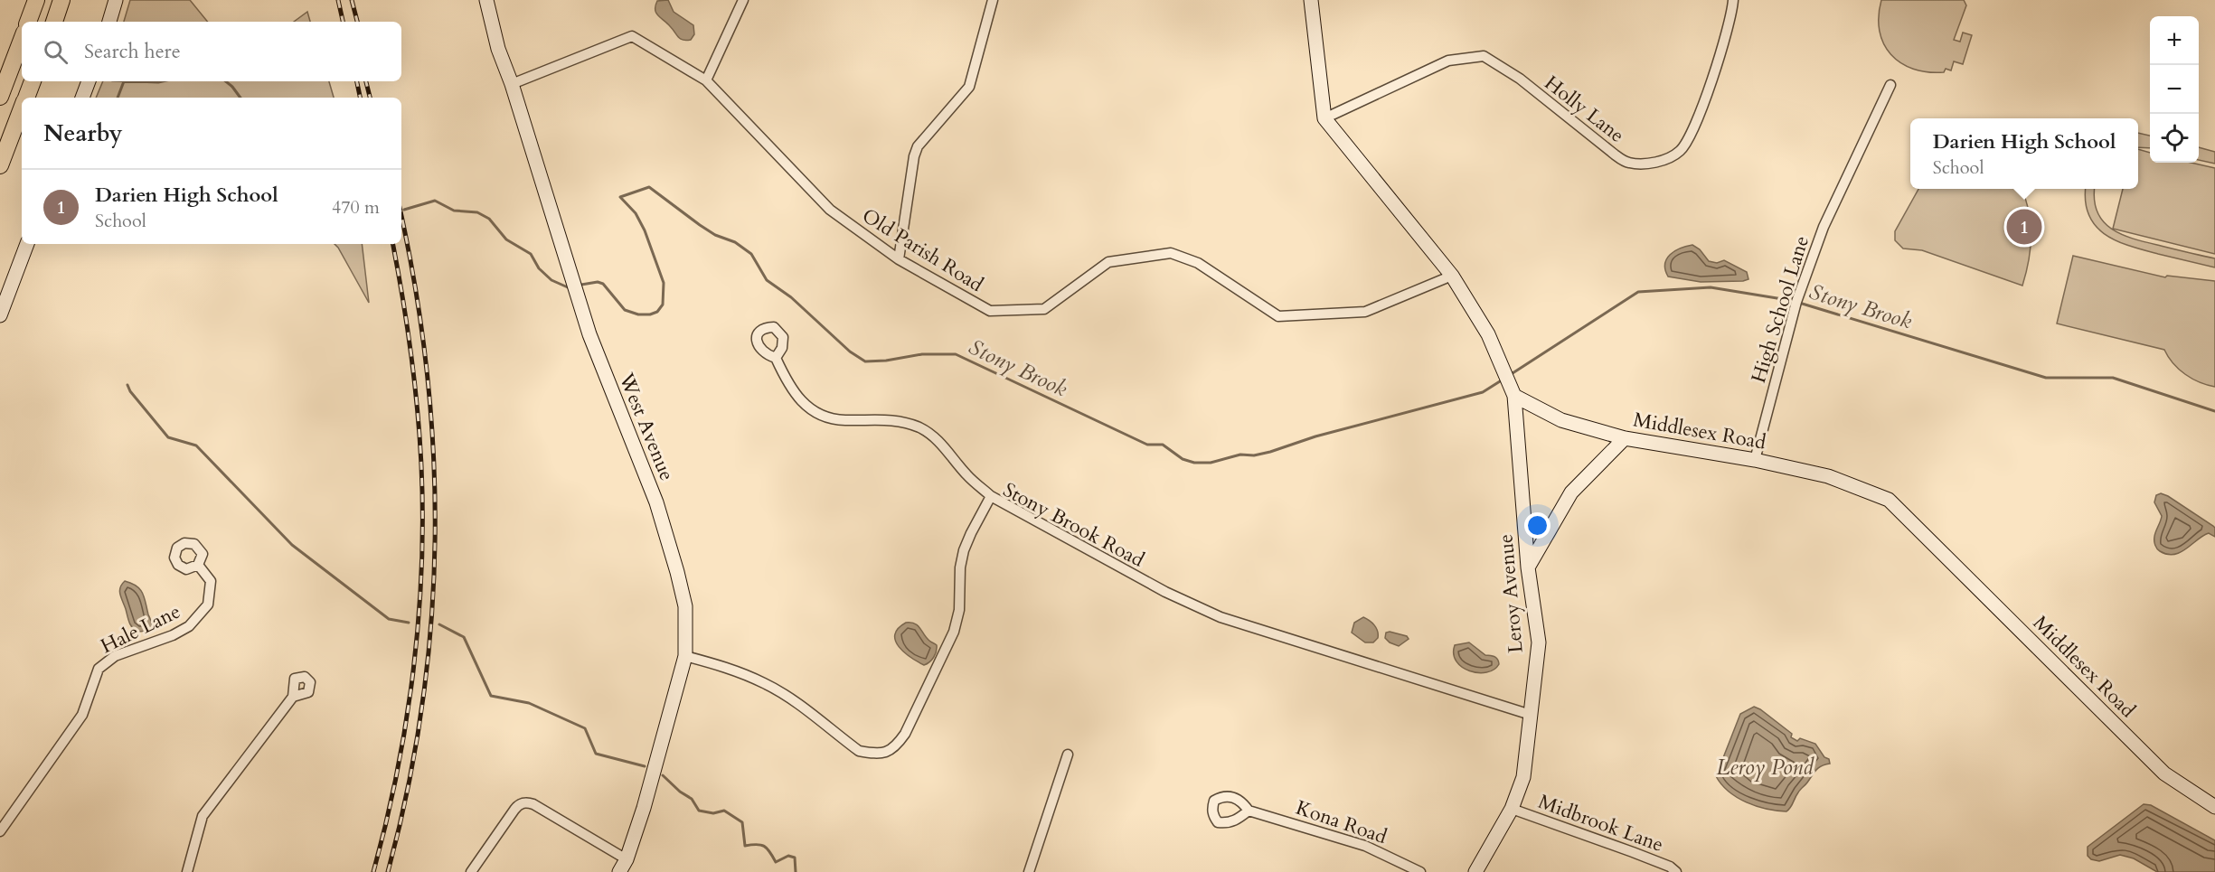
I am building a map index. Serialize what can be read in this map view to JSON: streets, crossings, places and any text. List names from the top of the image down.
{
  "streets": {
    "main road": ["West Avenue", "Middlesex Road", "Leroy Avenue"],
    "street": [
      "Holly Lane",
      "Old Parish Road",
      "High School Lane",
      "Stony Brook Road",
      "Hale Lane",
      "Kona Road",
      "Midbrook Lane"
    ]
  },
  "crossings": [
    ["Old Parish Road", "West Avenue"],
    ["High School Lane", "Middlesex Road"],
    ["West Avenue", "Stony Brook Road"],
    ["Middlesex Road", "Leroy Avenue"],
    ["Stony Brook Road", "Leroy Avenue"],
    ["Leroy Avenue", "Midbrook Lane"]
  ],
  "water": ["Stony Brook", "Leroy Pond"],
  "page": {
    "map_buttons": ["+", "−"],
    "search": "Search here",
    "heading": "Nearby",
    "popup": ["Darien High School", "School"],
    "list": [
      {
        "mark": "1",
        "name": "Darien High School",
        "note": "School",
        "value": "470 m"
      }
    ],
    "pins": "1"
  }
}
